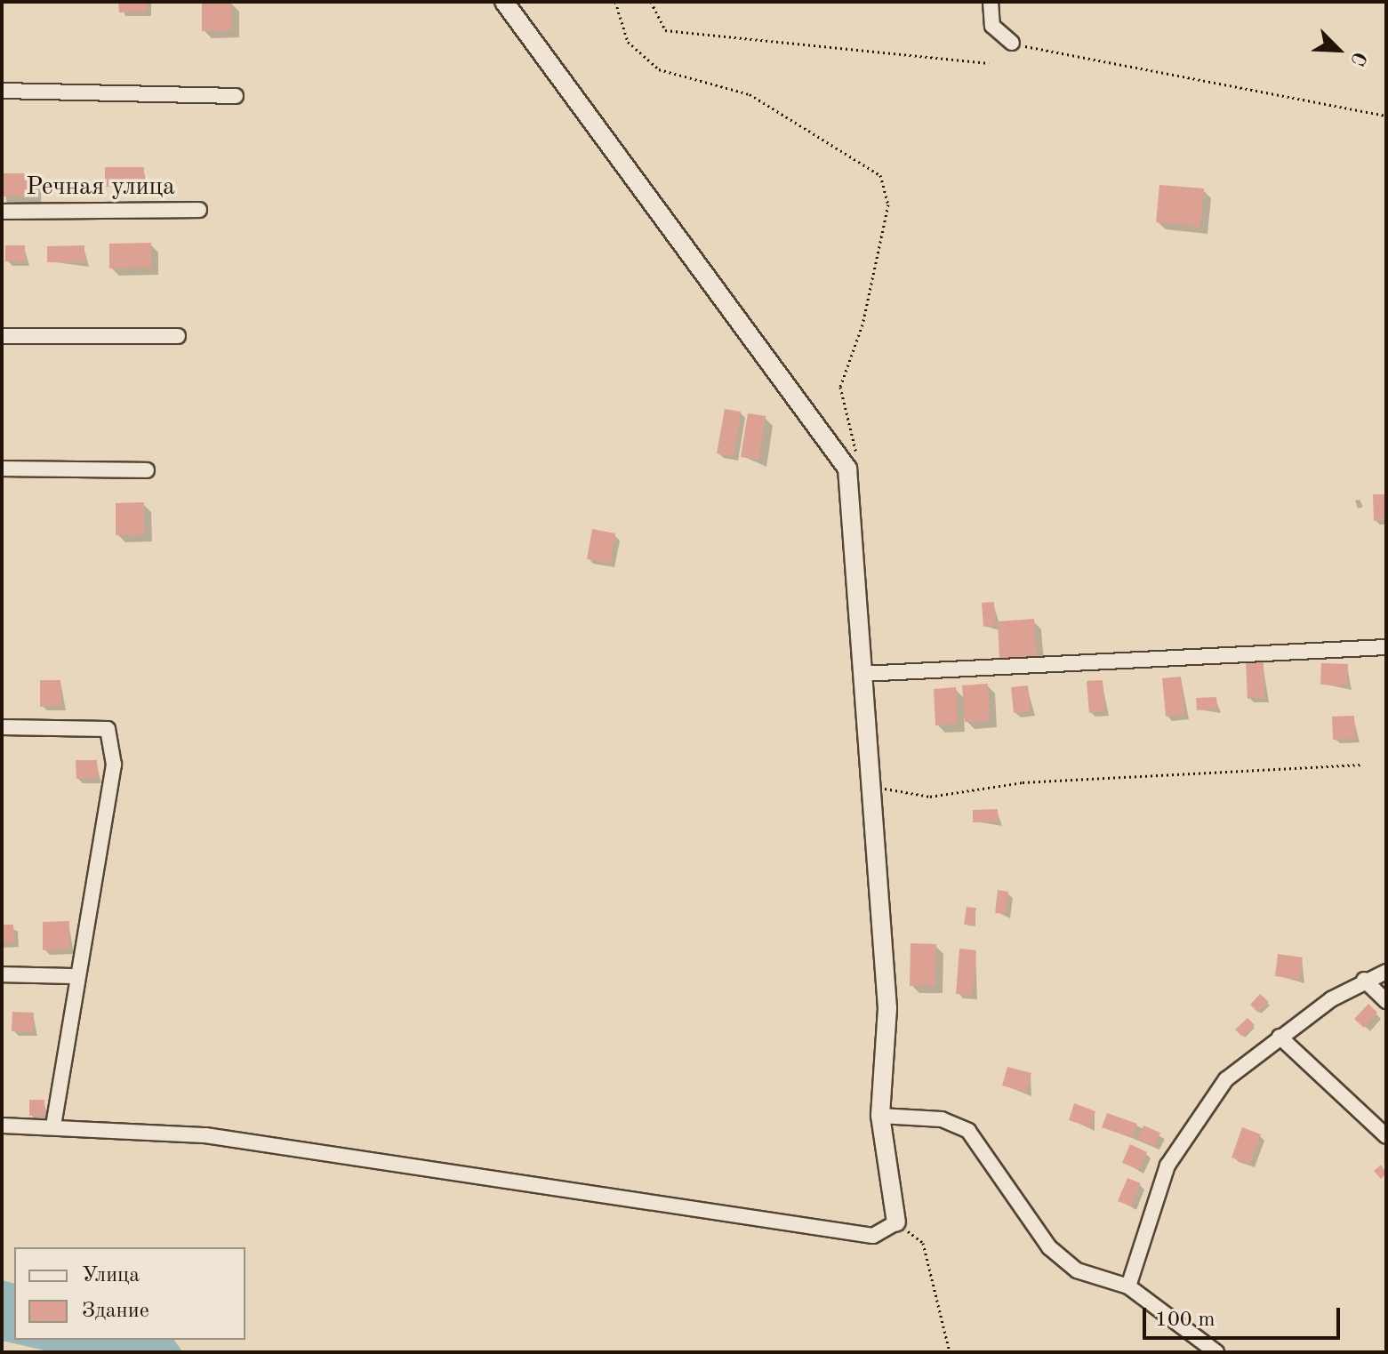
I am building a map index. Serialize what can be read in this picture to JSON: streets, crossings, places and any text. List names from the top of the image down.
{
  "streets": {
    "street": ["Речная улица"]
  },
  "legend": ["Улица", "Здание"],
  "scale_bar": "100 m",
  "north": "bottom right"
}
